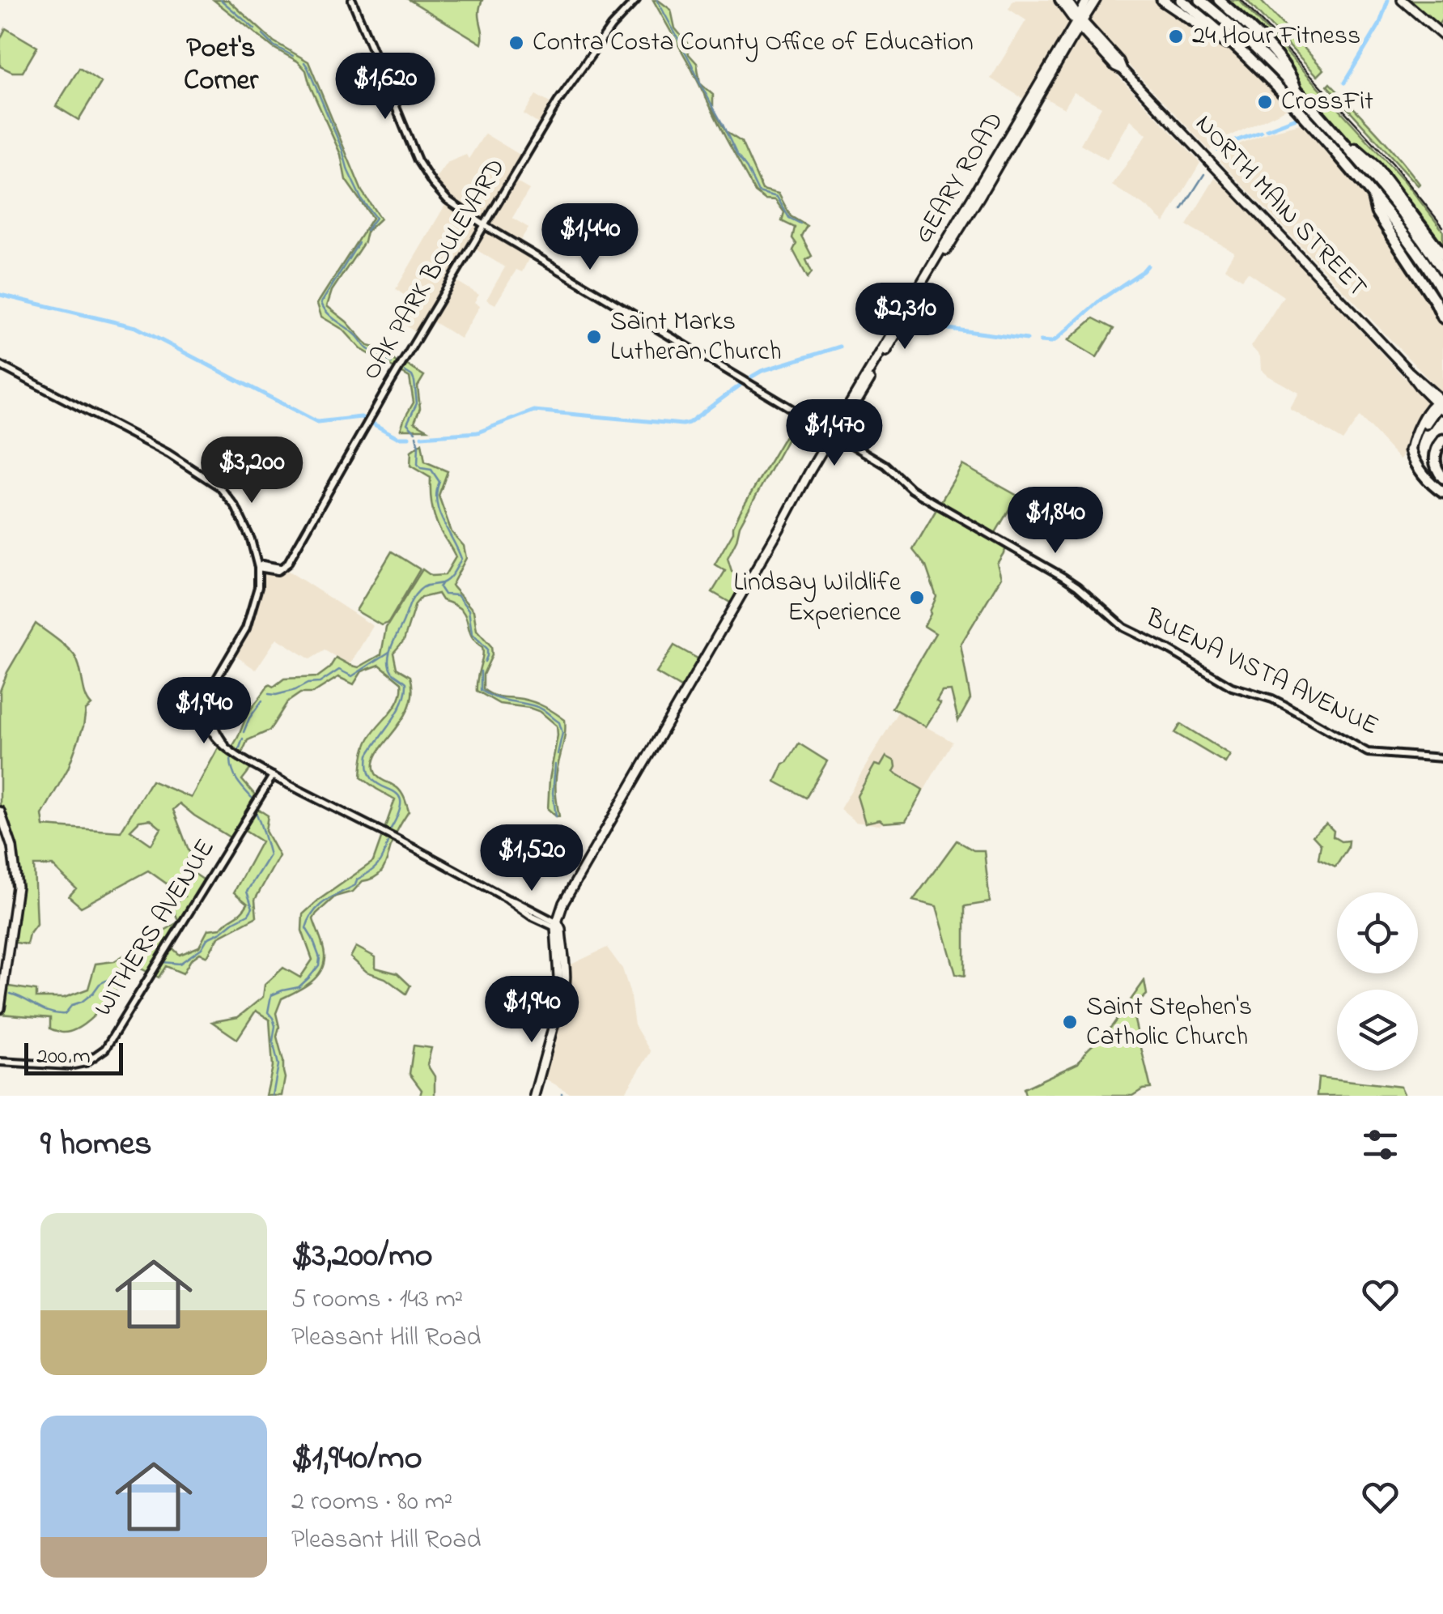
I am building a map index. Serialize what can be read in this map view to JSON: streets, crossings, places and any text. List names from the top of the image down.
{
  "streets": {
    "main road": ["GEARY ROAD", "NORTH MAIN STREET"],
    "street": ["OAK PARK BOULEVARD", "BUENA VISTA AVENUE", "WITHERS AVENUE"]
  },
  "crossings": [
    ["GEARY ROAD", "NORTH MAIN STREET"],
    ["GEARY ROAD", "BUENA VISTA AVENUE"],
    ["OAK PARK BOULEVARD", "BUENA VISTA AVENUE"]
  ],
  "districts": ["Poet's Corner"],
  "places": [
    "24 Hour Fitness",
    "Contra Costa County Office of Education",
    "CrossFit",
    "Saint Marks Lutheran Church",
    "Lindsay Wildlife Experience",
    "Saint Stephen's Catholic Church"
  ],
  "scale_bar": "200 m",
  "page": {
    "price": [
      "$1,620",
      "$1,440",
      "$2,310",
      "$1,470",
      "$3,200",
      "$1,840",
      "$1,940",
      "$1,520",
      "$1,940"
    ],
    "scale": "200 m",
    "heading": "9 homes",
    "list": [
      {
        "name": "$3,200/mo",
        "note": "5 rooms · 143 m² · Pleasant Hill Road"
      },
      {
        "name": "$1,940/mo",
        "note": "2 rooms · 80 m² · Pleasant Hill Road"
      }
    ]
  }
}
